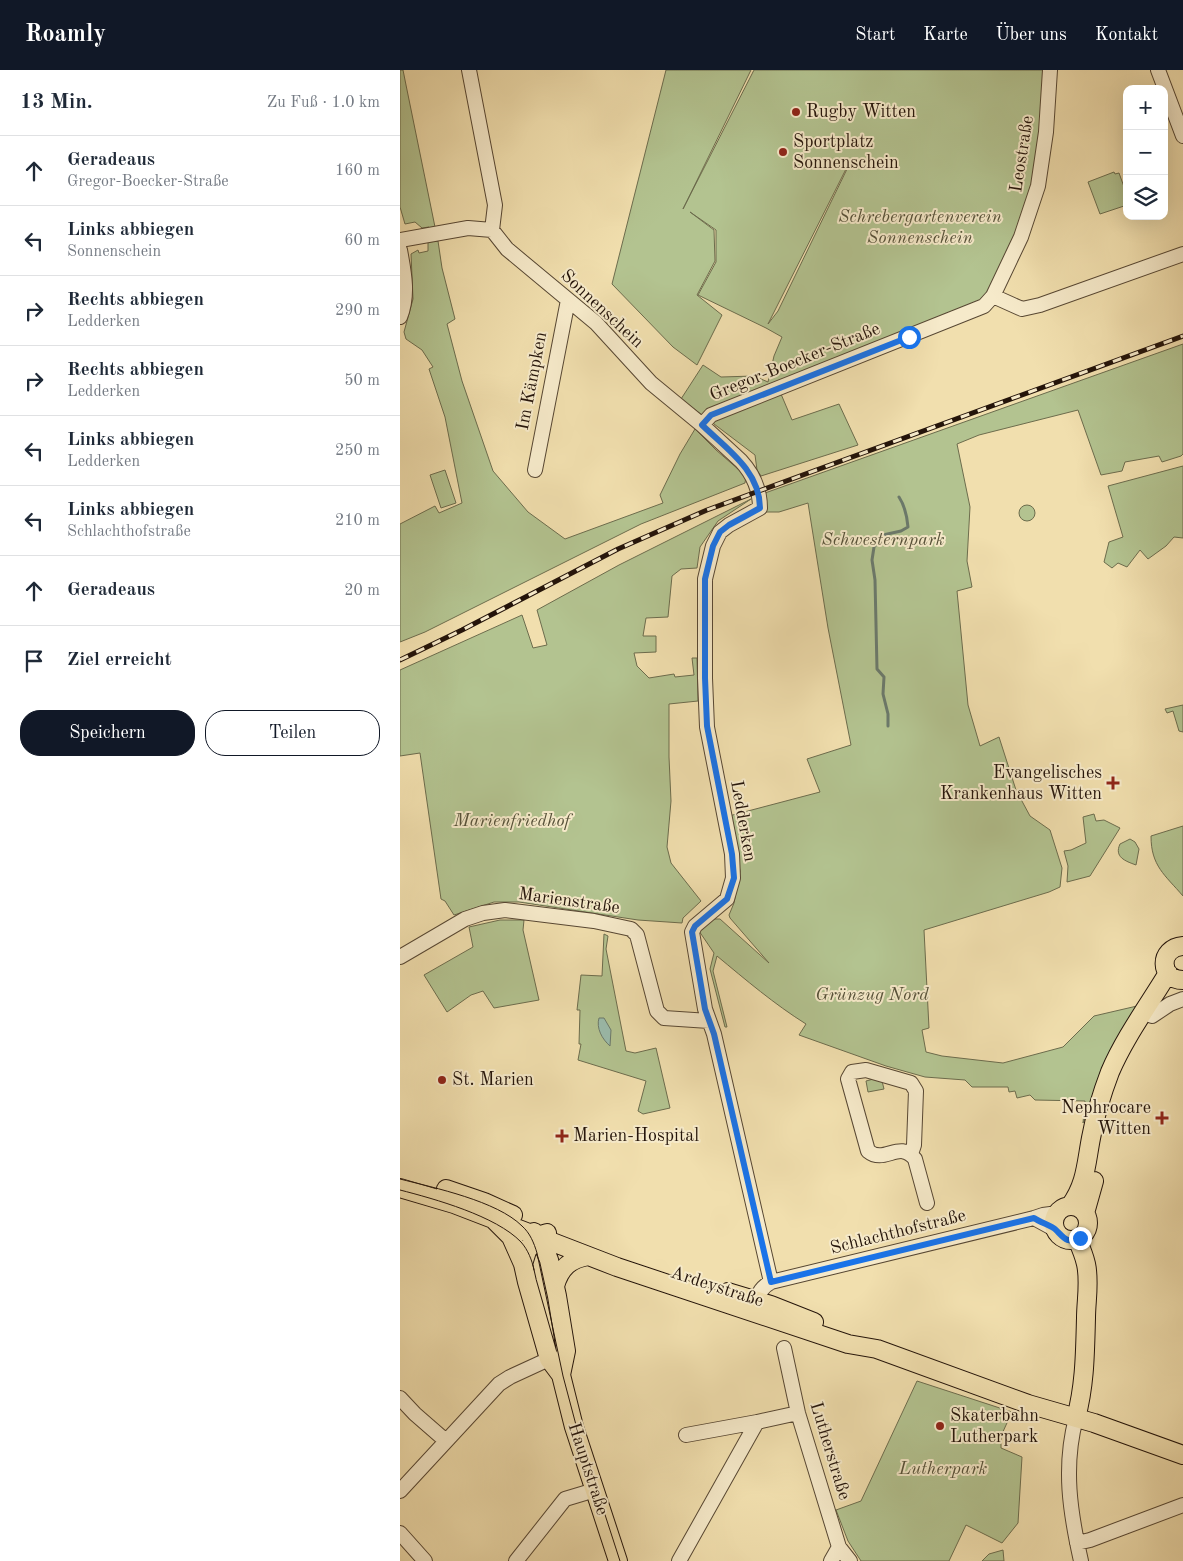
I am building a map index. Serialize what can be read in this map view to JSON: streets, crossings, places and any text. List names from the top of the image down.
{
  "streets": {
    "main road": ["Ardeystraße", "Hauptstraße"],
    "street": [
      "Leostraße",
      "Sonnenschein",
      "Gregor-Boecker-Straße",
      "Im Kämpken",
      "Ledderken",
      "Marienstraße",
      "Schlachthofstraße",
      "Lutherstraße"
    ]
  },
  "crossings": [
    ["Leostraße", "Gregor-Boecker-Straße"],
    ["Sonnenschein", "Gregor-Boecker-Straße"],
    ["Sonnenschein", "Im Kämpken"],
    ["Sonnenschein", "Ledderken"],
    ["Ledderken", "Marienstraße"],
    ["Ledderken", "Schlachthofstraße"],
    ["Ardeystraße", "Hauptstraße"]
  ],
  "parks": [
    "Schrebergartenverein Sonnenschein",
    "Schwesternpark",
    "Marienfriedhof",
    "Grünzug Nord",
    "Lutherpark"
  ],
  "places": {
    "other": [
      "Rugby Witten",
      "Sportplatz Sonnenschein",
      "St. Marien",
      "Skaterbahn Lutherpark"
    ],
    "health": ["Evangelisches Krankenhaus Witten", "Nephrocare Witten", "Marien-Hospital"]
  },
  "page": {
    "header": "Roamly",
    "nav": [
      "Start",
      "Karte",
      "Über uns",
      "Kontakt"
    ],
    "heading": ["13 Min.", "Zu Fuß · 1.0 km"],
    "map_buttons": ["+", "−"],
    "list": [
      ["Geradeaus", "Gregor-Boecker-Straße", "160 m"],
      ["Links abbiegen", "Sonnenschein", "60 m"],
      ["Rechts abbiegen", "Ledderken", "290 m"],
      ["Rechts abbiegen", "Ledderken", "50 m"],
      ["Links abbiegen", "Ledderken", "250 m"],
      ["Links abbiegen", "Schlachthofstraße", "210 m"],
      ["Geradeaus", "20 m"],
      "Ziel erreicht"
    ],
    "buttons": ["Speichern", "Teilen"]
  }
}
